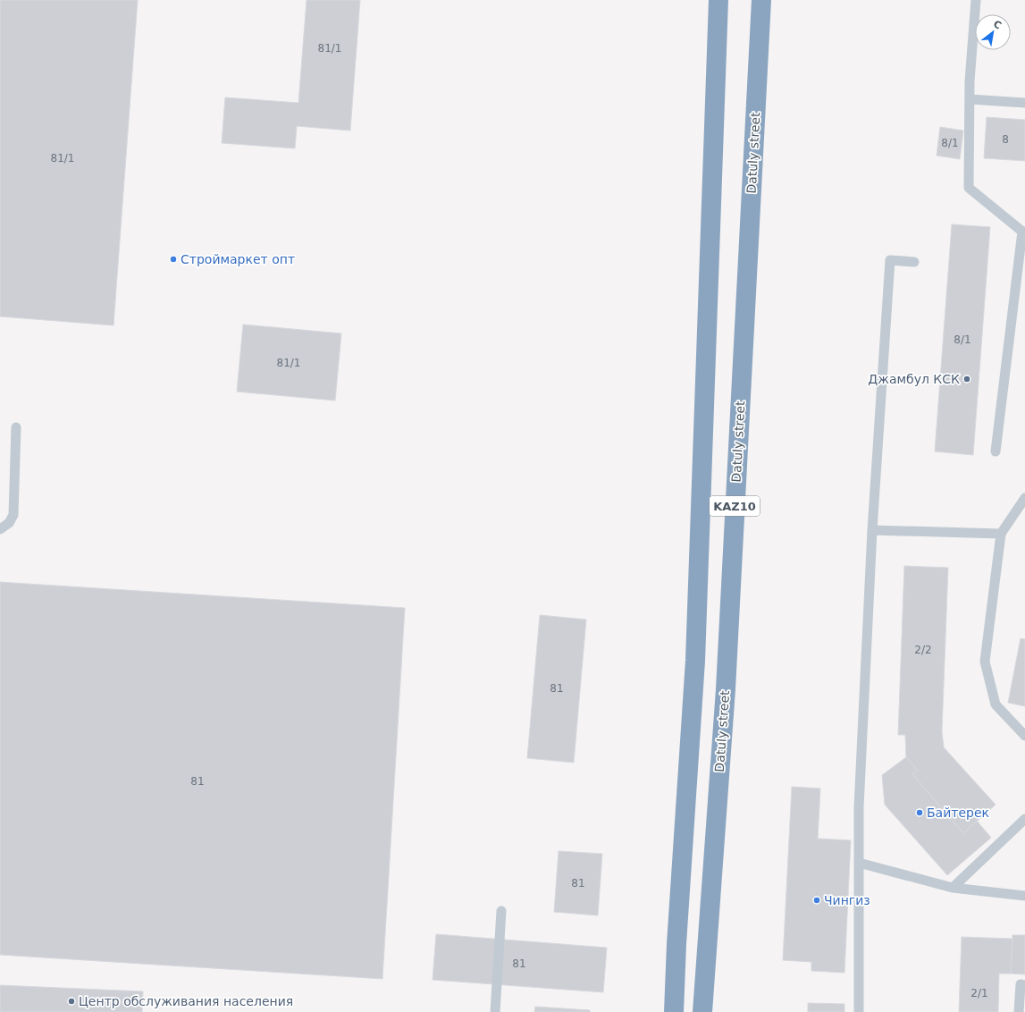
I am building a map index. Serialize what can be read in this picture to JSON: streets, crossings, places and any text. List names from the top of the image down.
{
  "streets": {
    "highway": ["Datuly street", "KAZ10"]
  },
  "places": [
    "Строймаркет опт",
    "Джамбул КСК",
    "Байтерек",
    "Чингиз",
    "Центр обслуживания наcеления"
  ],
  "house_numbers": [
    "81/1",
    "8",
    "8/1",
    "81/1",
    "8/1",
    "81/1",
    "2/2",
    "81",
    "81",
    "81",
    "81",
    "2/1"
  ],
  "north": "top right"
}
